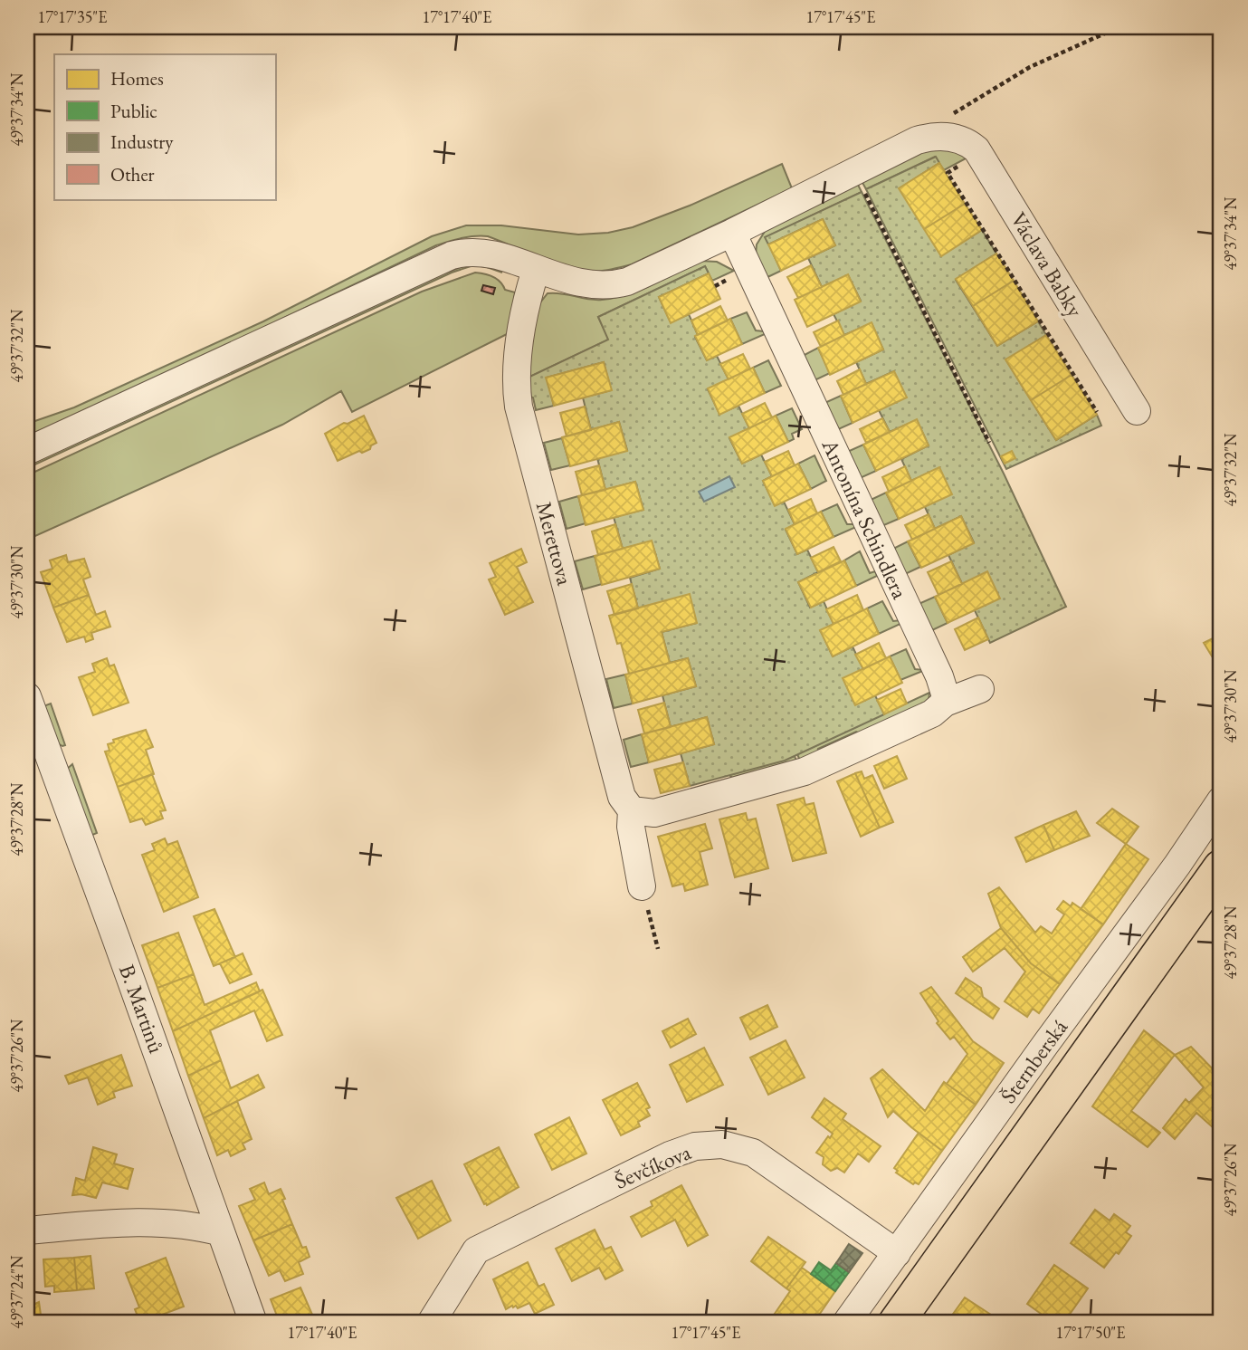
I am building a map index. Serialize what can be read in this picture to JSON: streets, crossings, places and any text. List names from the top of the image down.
{
  "streets": {
    "main road": ["Šternberská"],
    "street": [
      "Václava Babky",
      "Antonína Schindlera",
      "Merettova",
      "B. Martinů",
      "Ševčíkova"
    ]
  },
  "crossings": [
    ["Václava Babky", "Antonína Schindlera"],
    ["Šternberská", "Ševčíkova"]
  ],
  "legend": [
    "Homes",
    "Public",
    "Industry",
    "Other"
  ],
  "coordinates": [
    "17°17'35\"E",
    "17°17'40\"E",
    "17°17'45\"E",
    "49°37'34\"N",
    "49°37'32\"N",
    "49°37'30\"N",
    "49°37'28\"N",
    "49°37'26\"N",
    "49°37'24\"N",
    "17°17'50\"E"
  ]
}
